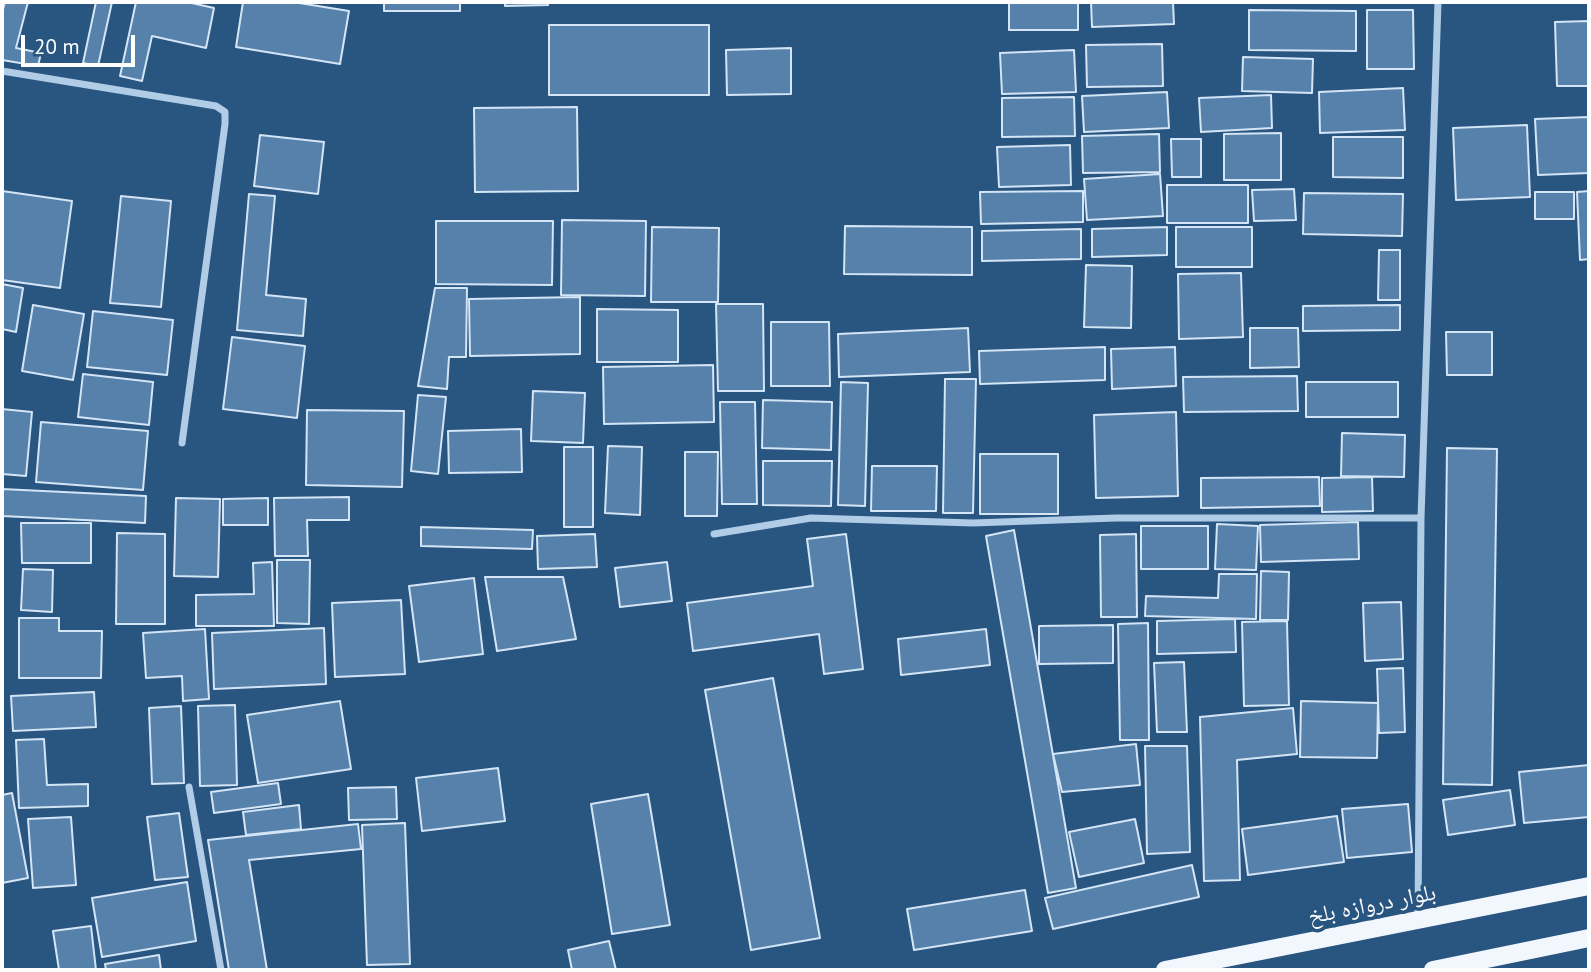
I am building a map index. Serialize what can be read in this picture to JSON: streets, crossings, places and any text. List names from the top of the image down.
{
  "streets": {
    "main road": ["بلوار دروازه بلخ"]
  },
  "scale_bar": "20 m"
}
